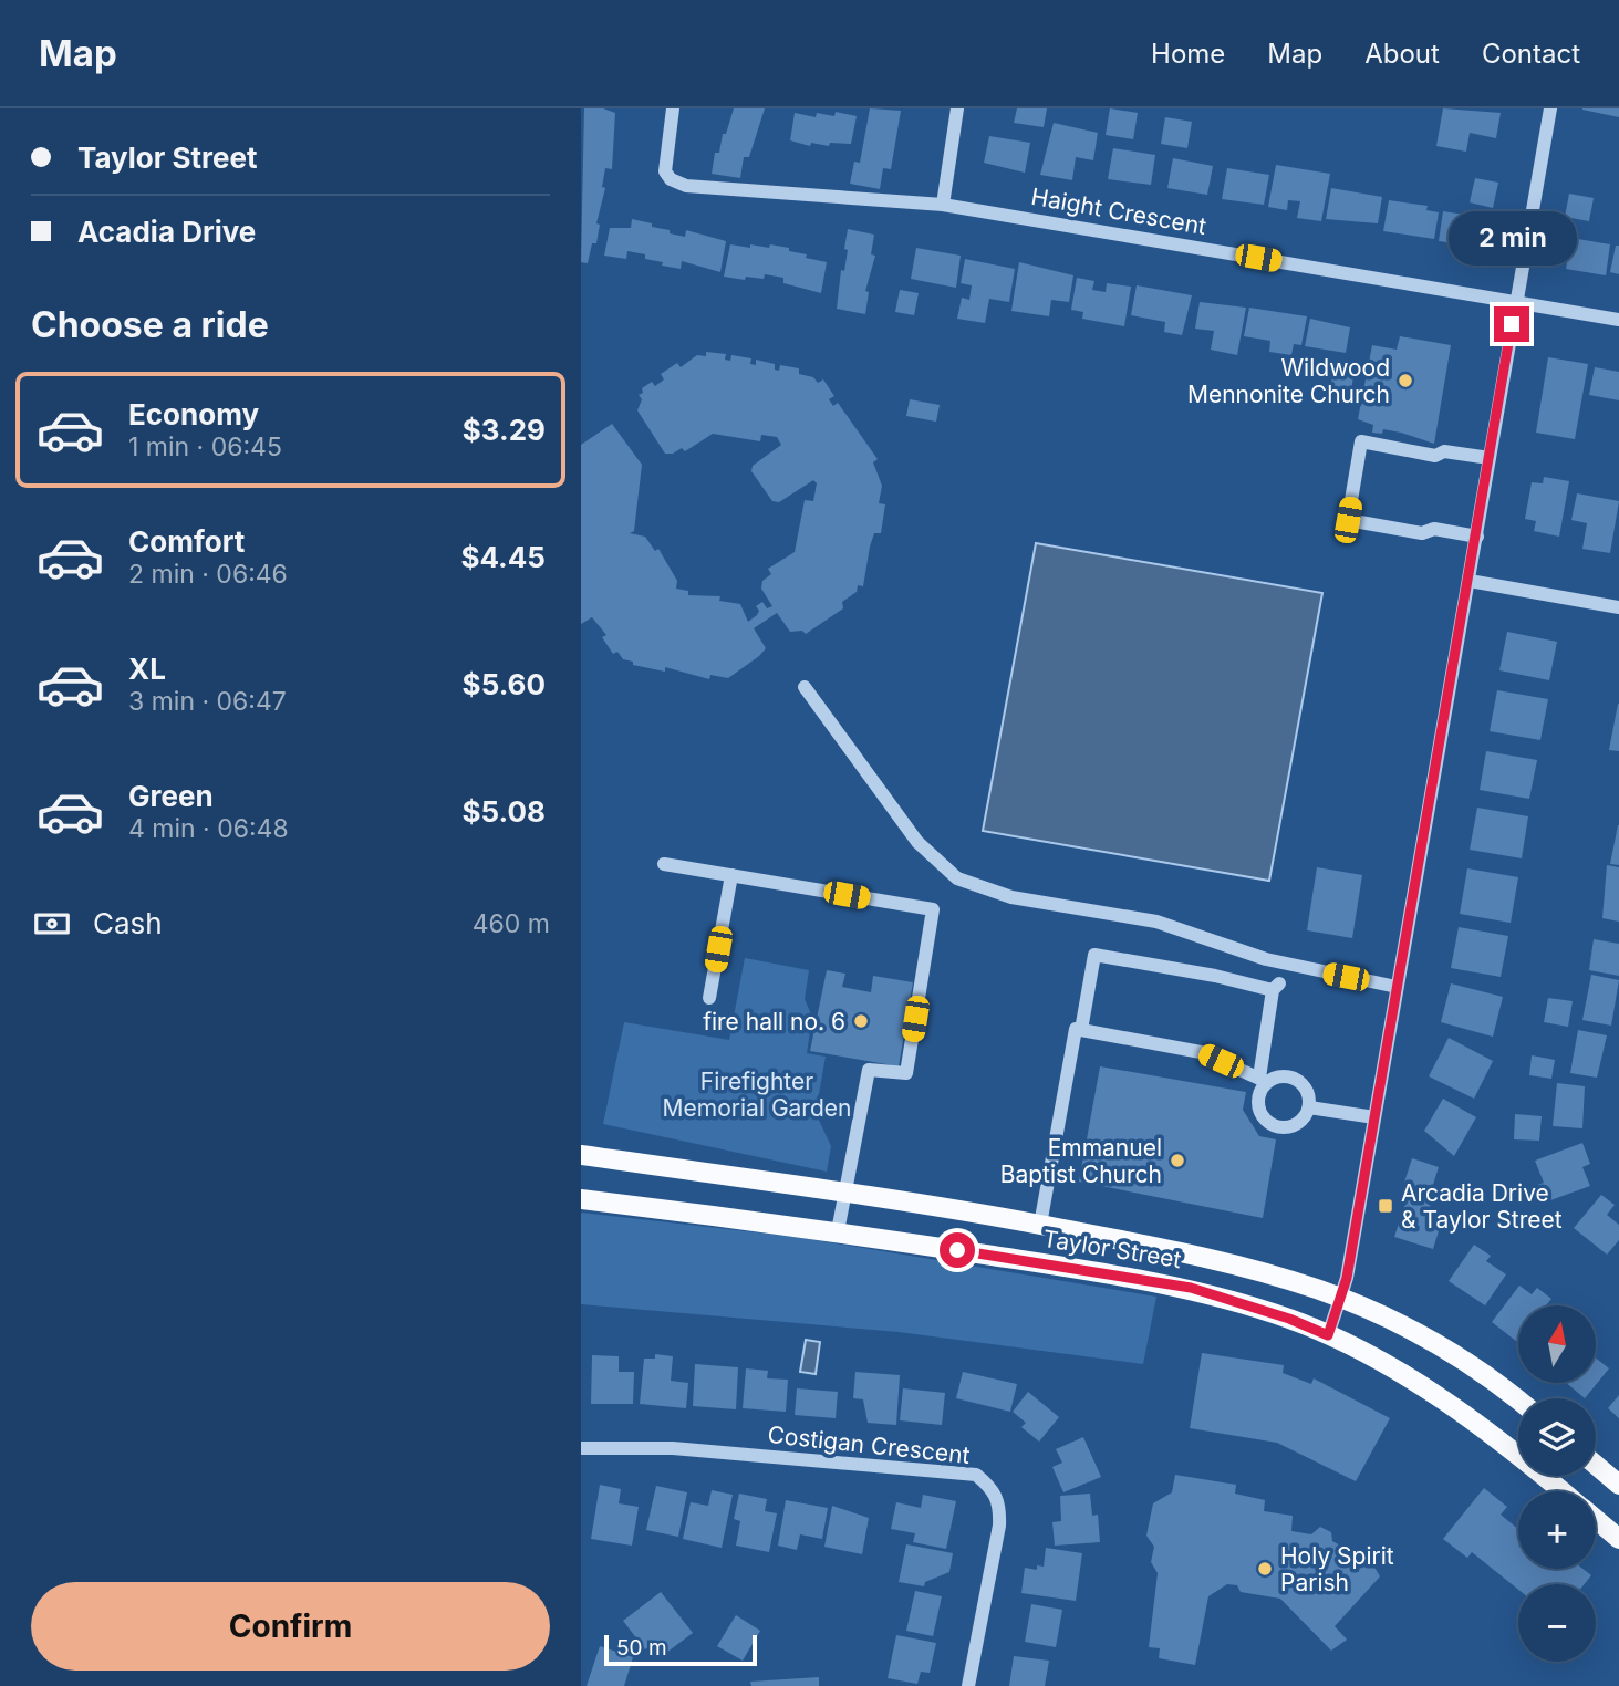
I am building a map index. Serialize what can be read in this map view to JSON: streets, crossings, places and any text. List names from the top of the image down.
{
  "streets": {
    "main road": ["Taylor Street"],
    "street": ["Haight Crescent", "Costigan Crescent"]
  },
  "parks": ["Firefighter Memorial Garden"],
  "places": {
    "other": [
      "Wildwood Mennonite Church",
      "fire hall no. 6",
      "Emmanuel Baptist Church",
      "Holy Spirit Parish"
    ],
    "transit": ["Arcadia Drive & Taylor Street"]
  },
  "scale_bar": "50 m",
  "north": "top",
  "page": {
    "header": "Map",
    "nav": [
      "Home",
      "Map",
      "About",
      "Contact"
    ],
    "banner": ["Taylor Street", "Acadia Drive"],
    "bubble": "2 min",
    "heading": "Choose a ride",
    "list": [
      {
        "name": "Economy",
        "note": "1 min · 06:45",
        "value": "$3.29"
      },
      {
        "name": "Comfort",
        "note": "2 min · 06:46",
        "value": "$4.45"
      },
      {
        "name": "XL",
        "note": "3 min · 06:47",
        "value": "$5.60"
      },
      {
        "name": "Green",
        "note": "4 min · 06:48",
        "value": "$5.08"
      }
    ],
    "pay": ["Cash", "460 m"],
    "map_buttons": ["+", "−"],
    "buttons": "Confirm",
    "scale": "50 m"
  }
}
